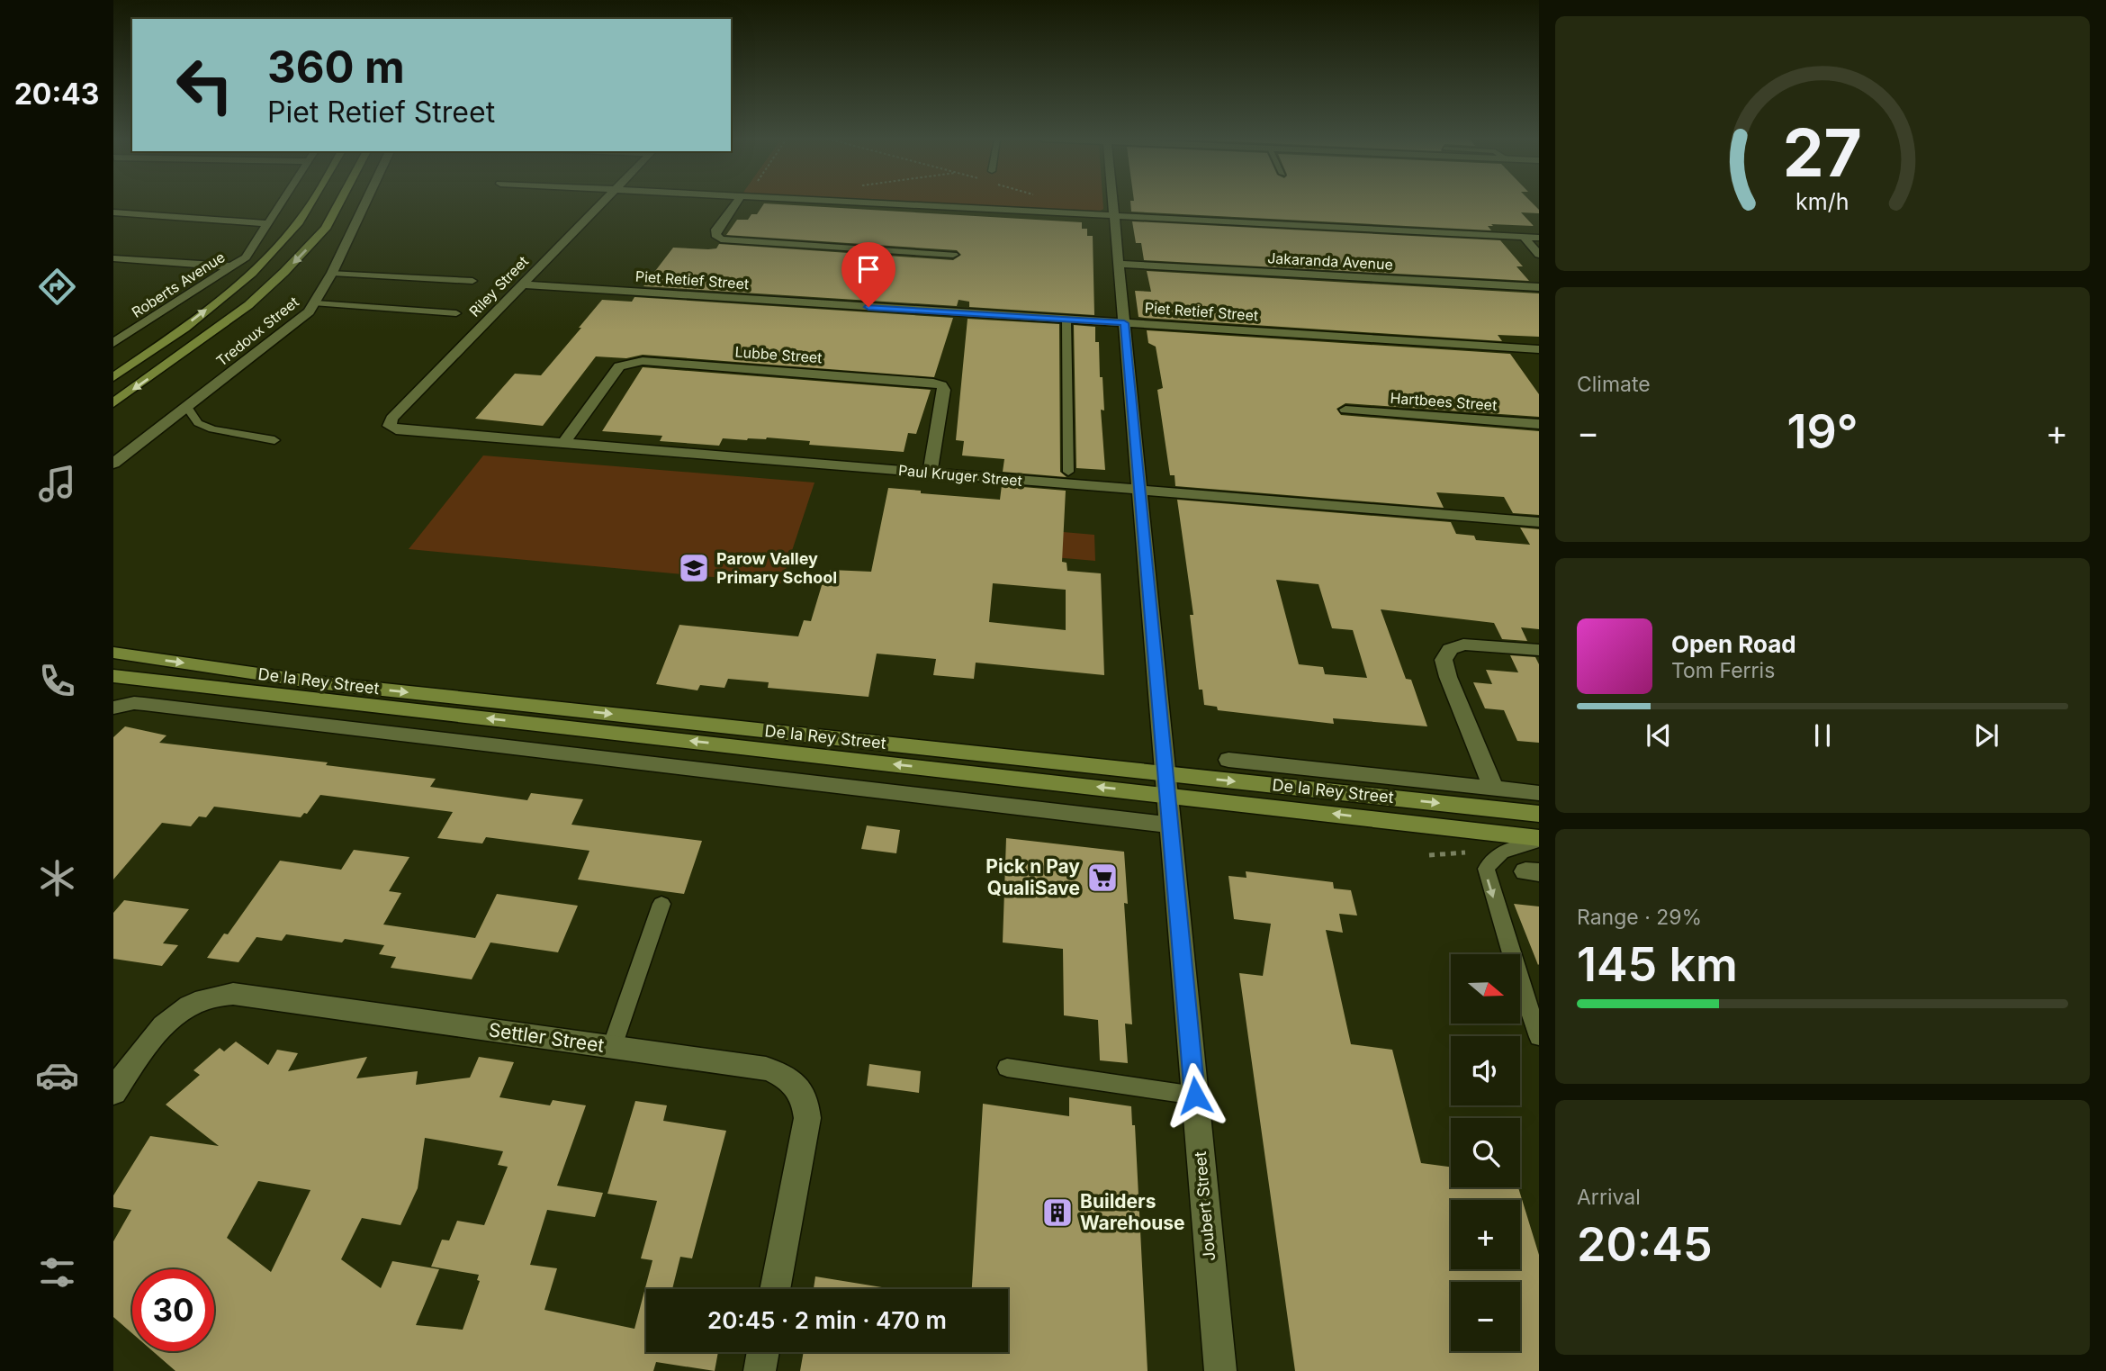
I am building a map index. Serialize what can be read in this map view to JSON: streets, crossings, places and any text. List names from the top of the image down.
{
  "streets": {
    "main road": ["De la Rey Street"],
    "street": [
      "Jakaranda Avenue",
      "Piet Retief Street",
      "Roberts Avenue",
      "Riley Street",
      "Tredoux Street",
      "Lubbe Street",
      "Hartbees Street",
      "Paul Kruger Street",
      "Settler Street",
      "Joubert Street"
    ]
  },
  "crossings": [
    ["Jakaranda Avenue", "Joubert Street"],
    ["Piet Retief Street", "Riley Street"],
    ["Piet Retief Street", "Joubert Street"],
    ["Riley Street", "Paul Kruger Street"],
    ["Lubbe Street", "Paul Kruger Street"],
    ["Paul Kruger Street", "Joubert Street"],
    ["De la Rey Street", "Joubert Street"]
  ],
  "places": {
    "school or university": ["Parow Valley Primary School"],
    "supermarket": ["Pick n Pay QualiSave"],
    "building": ["Builders Warehouse"]
  },
  "north": "right",
  "page": {
    "tabs": "20:43",
    "turn": ["360 m", "Piet Retief Street"],
    "tile": [
      "Climate",
      ["Range · 29%", "145 km"],
      ["Arrival", "20:45"]
    ],
    "heat": ["−", "19°", "+"],
    "song": ["Open Road", "Tom Ferris"],
    "map_buttons": ["+", "−"],
    "limit": "30",
    "trip": "20:45 · 2 min · 470 m",
    "gauge": ["27", "km/h"]
  }
}
